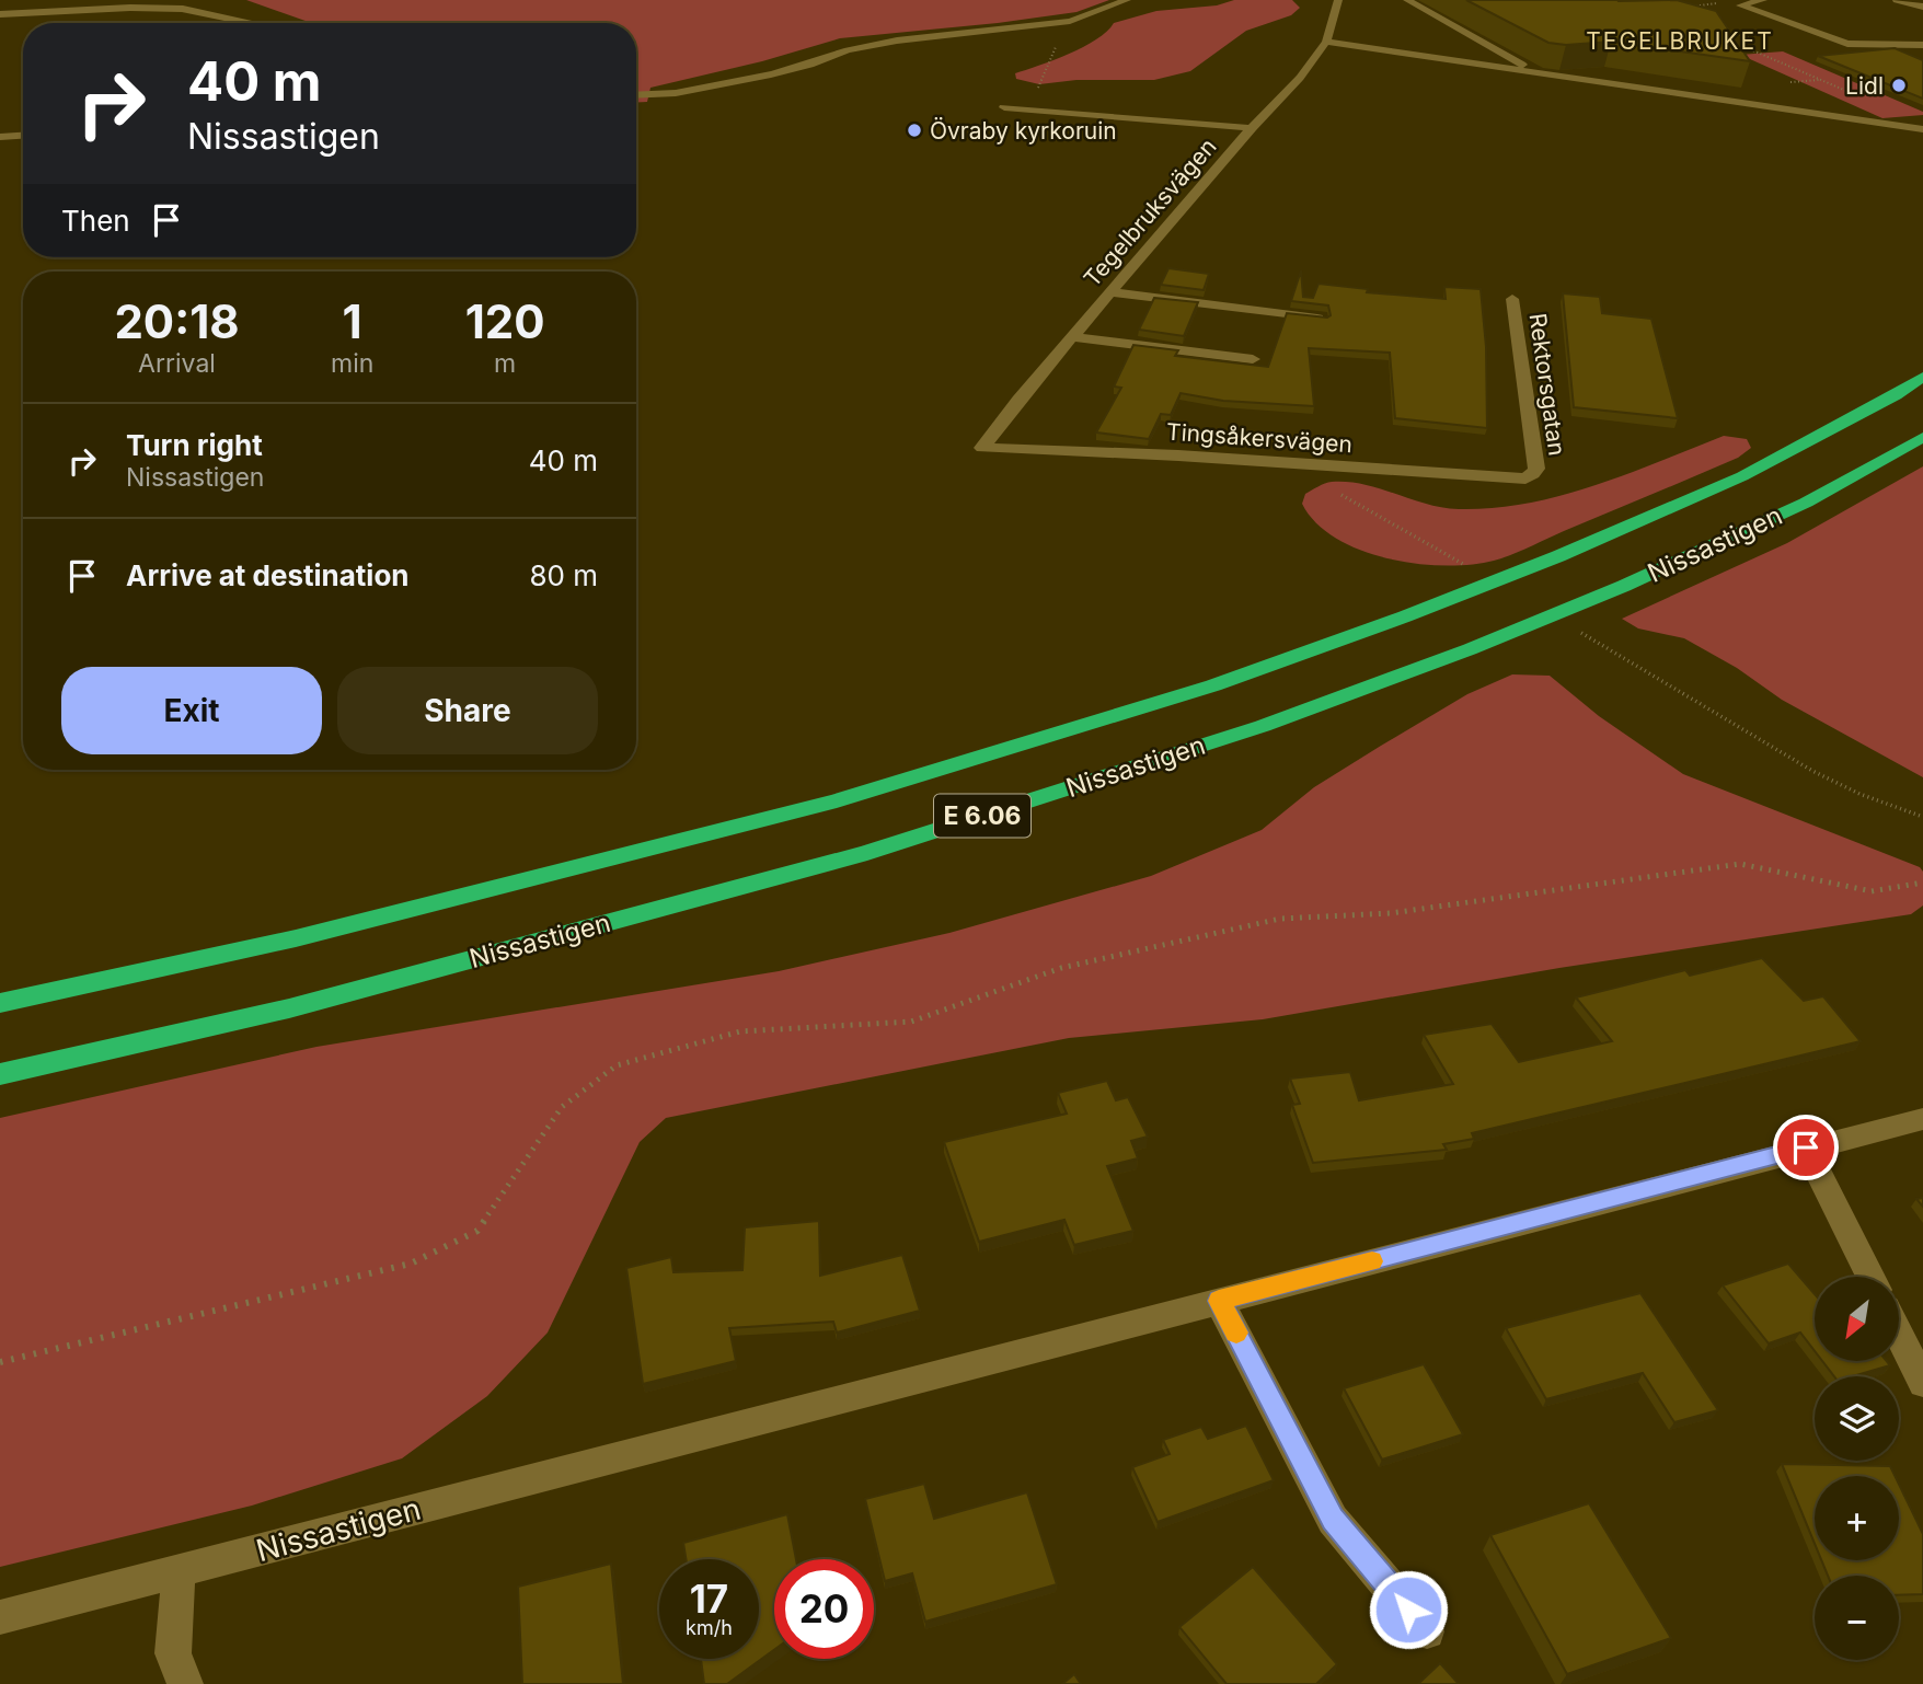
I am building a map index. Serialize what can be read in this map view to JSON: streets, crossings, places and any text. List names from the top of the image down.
{
  "streets": {
    "highway": ["Nissastigen", "E 6.06"],
    "street": ["Tegelbruksvägen", "Rektorsgatan", "Tingsåkersvägen"]
  },
  "crossings": [
    ["Tegelbruksvägen", "Tingsåkersvägen"],
    ["Rektorsgatan", "Tingsåkersvägen"]
  ],
  "districts": ["TEGELBRUKET"],
  "places": ["Lidl", "Övraby kyrkoruin"],
  "north": "bottom left",
  "page": {
    "turn": ["40 m", "Nissastigen"],
    "then": "Then",
    "eta": [
      "20:18",
      "Arrival",
      "1",
      "min",
      "120",
      "m"
    ],
    "list": [
      {
        "name": "Turn right",
        "note": "Nissastigen",
        "value": "40 m"
      },
      {
        "name": "Arrive at destination",
        "value": "80 m"
      }
    ],
    "buttons": ["Exit", "Share"],
    "map_buttons": ["+", "−"],
    "speed": "17 km/h",
    "limit": "20"
  }
}
